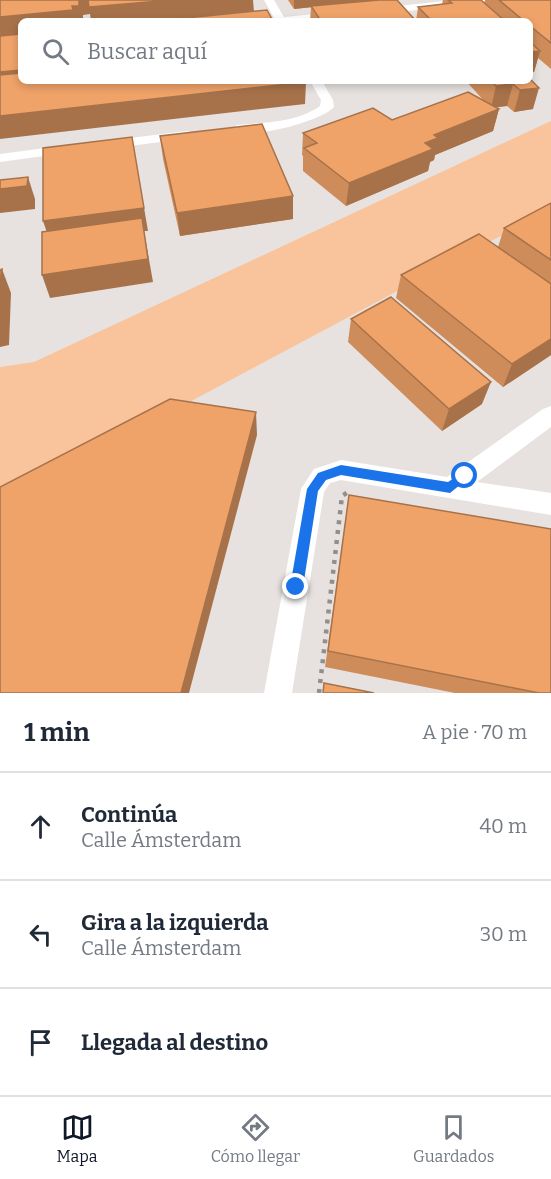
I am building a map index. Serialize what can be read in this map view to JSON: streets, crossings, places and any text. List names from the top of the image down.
{
  "page": {
    "search": "Buscar aquí",
    "heading": ["1 min", "A pie · 70 m"],
    "list": [
      ["Continúa", "Calle Ámsterdam", "40 m"],
      ["Gira a la izquierda", "Calle Ámsterdam", "30 m"],
      "Llegada al destino"
    ],
    "nav": ["Mapa", "Cómo llegar", "Guardados"]
  }
}
